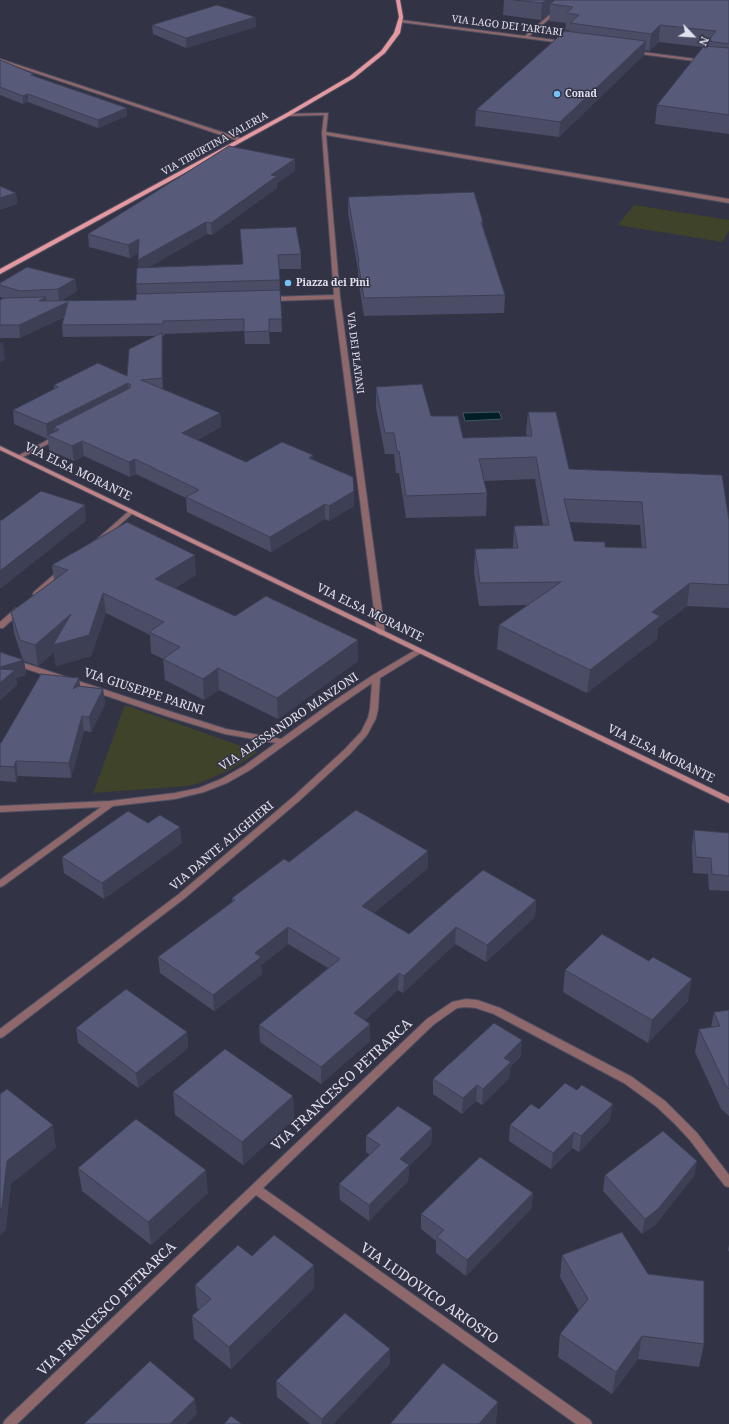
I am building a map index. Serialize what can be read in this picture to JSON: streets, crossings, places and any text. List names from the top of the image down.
{
  "streets": {
    "main road": ["VIA TIBURTINA VALERIA"],
    "street": [
      "VIA LAGO DEI TARTARI",
      "VIA DEI PLATANI",
      "VIA ELSA MORANTE",
      "VIA GIUSEPPE PARINI",
      "VIA ALESSANDRO MANZONI",
      "VIA DANTE ALIGHIERI",
      "VIA FRANCESCO PETRARCA",
      "VIA LUDOVICO ARIOSTO"
    ]
  },
  "crossings": [
    ["VIA LAGO DEI TARTARI", "VIA TIBURTINA VALERIA"],
    ["VIA TIBURTINA VALERIA", "VIA DEI PLATANI"],
    ["VIA DEI PLATANI", "VIA ELSA MORANTE"],
    ["VIA GIUSEPPE PARINI", "VIA ALESSANDRO MANZONI"],
    ["VIA ALESSANDRO MANZONI", "VIA DANTE ALIGHIERI"],
    ["VIA FRANCESCO PETRARCA", "VIA LUDOVICO ARIOSTO"]
  ],
  "places": ["Conad", "Piazza dei Pini"],
  "north": "bottom right"
}
